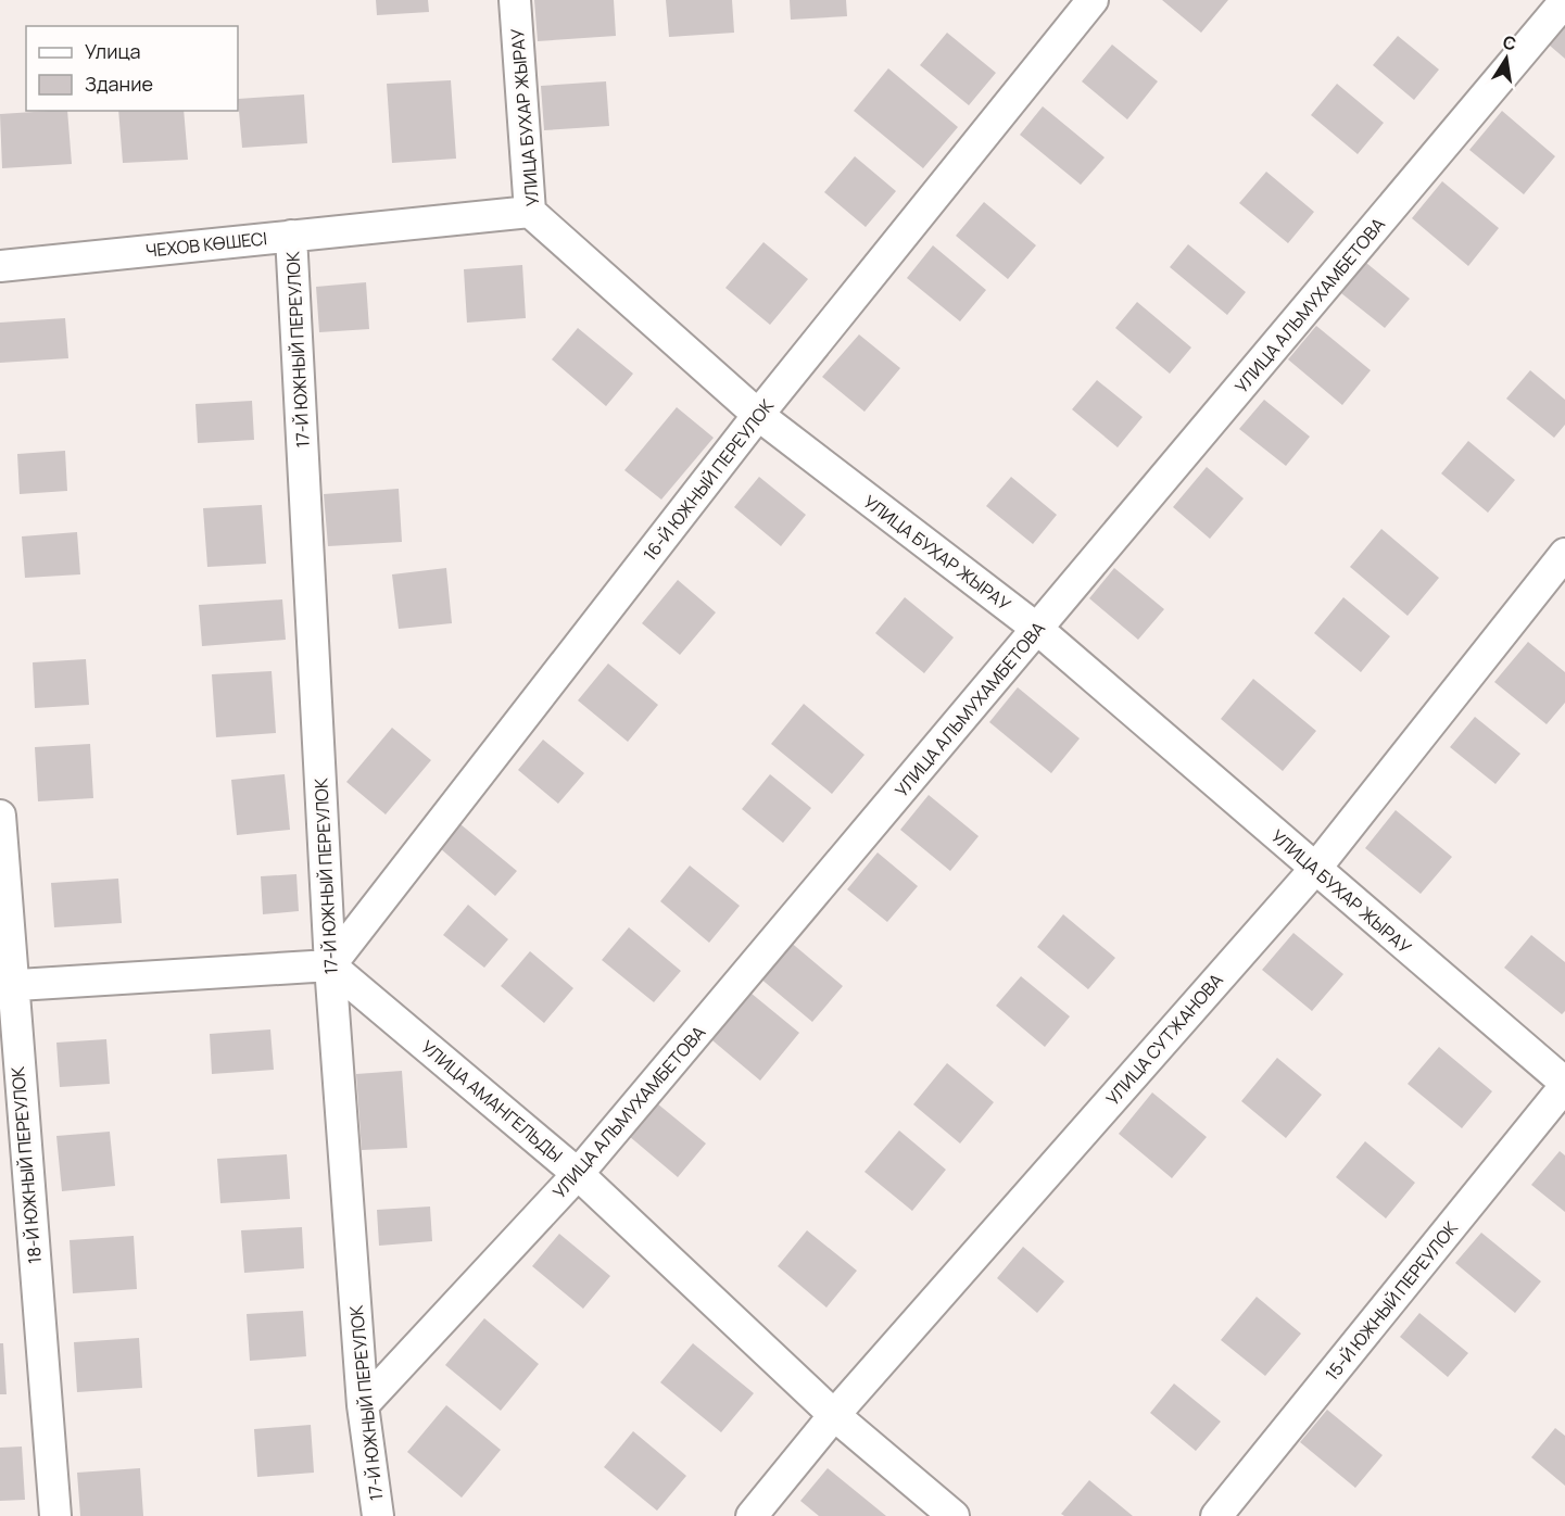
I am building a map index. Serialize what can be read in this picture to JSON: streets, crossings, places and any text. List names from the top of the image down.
{
  "streets": {
    "street": [
      "УЛИЦА БУХАР ЖЫРАУ",
      "ЧЕХОВ КӨШЕСІ",
      "УЛИЦА АЛЬМУХАМБЕТОВА",
      "17-Й ЮЖНЫЙ ПЕРЕУЛОК",
      "16-Й ЮЖНЫЙ ПЕРЕУЛОК",
      "УЛИЦА СУТЖАНОВА",
      "УЛИЦА АМАНГЕЛЬДЫ",
      "18-Й ЮЖНЫЙ ПЕРЕУЛОК",
      "15-Й ЮЖНЫЙ ПЕРЕУЛОК"
    ]
  },
  "crossings": [
    ["УЛИЦА БУХАР ЖЫРАУ", "ЧЕХОВ КӨШЕСІ"],
    ["УЛИЦА БУХАР ЖЫРАУ", "УЛИЦА АЛЬМУХАМБЕТОВА"],
    ["УЛИЦА БУХАР ЖЫРАУ", "16-Й ЮЖНЫЙ ПЕРЕУЛОК"],
    ["УЛИЦА БУХАР ЖЫРАУ", "УЛИЦА СУТЖАНОВА"],
    ["УЛИЦА БУХАР ЖЫРАУ", "15-Й ЮЖНЫЙ ПЕРЕУЛОК"],
    ["ЧЕХОВ КӨШЕСІ", "17-Й ЮЖНЫЙ ПЕРЕУЛОК"],
    ["УЛИЦА АЛЬМУХАМБЕТОВА", "17-Й ЮЖНЫЙ ПЕРЕУЛОК"],
    ["УЛИЦА АЛЬМУХАМБЕТОВА", "УЛИЦА АМАНГЕЛЬДЫ"],
    ["17-Й ЮЖНЫЙ ПЕРЕУЛОК", "16-Й ЮЖНЫЙ ПЕРЕУЛОК"],
    ["17-Й ЮЖНЫЙ ПЕРЕУЛОК", "УЛИЦА АМАНГЕЛЬДЫ"],
    ["16-Й ЮЖНЫЙ ПЕРЕУЛОК", "УЛИЦА АМАНГЕЛЬДЫ"],
    ["УЛИЦА СУТЖАНОВА", "УЛИЦА АМАНГЕЛЬДЫ"]
  ],
  "legend": ["Улица", "Здание"],
  "north": "top"
}
